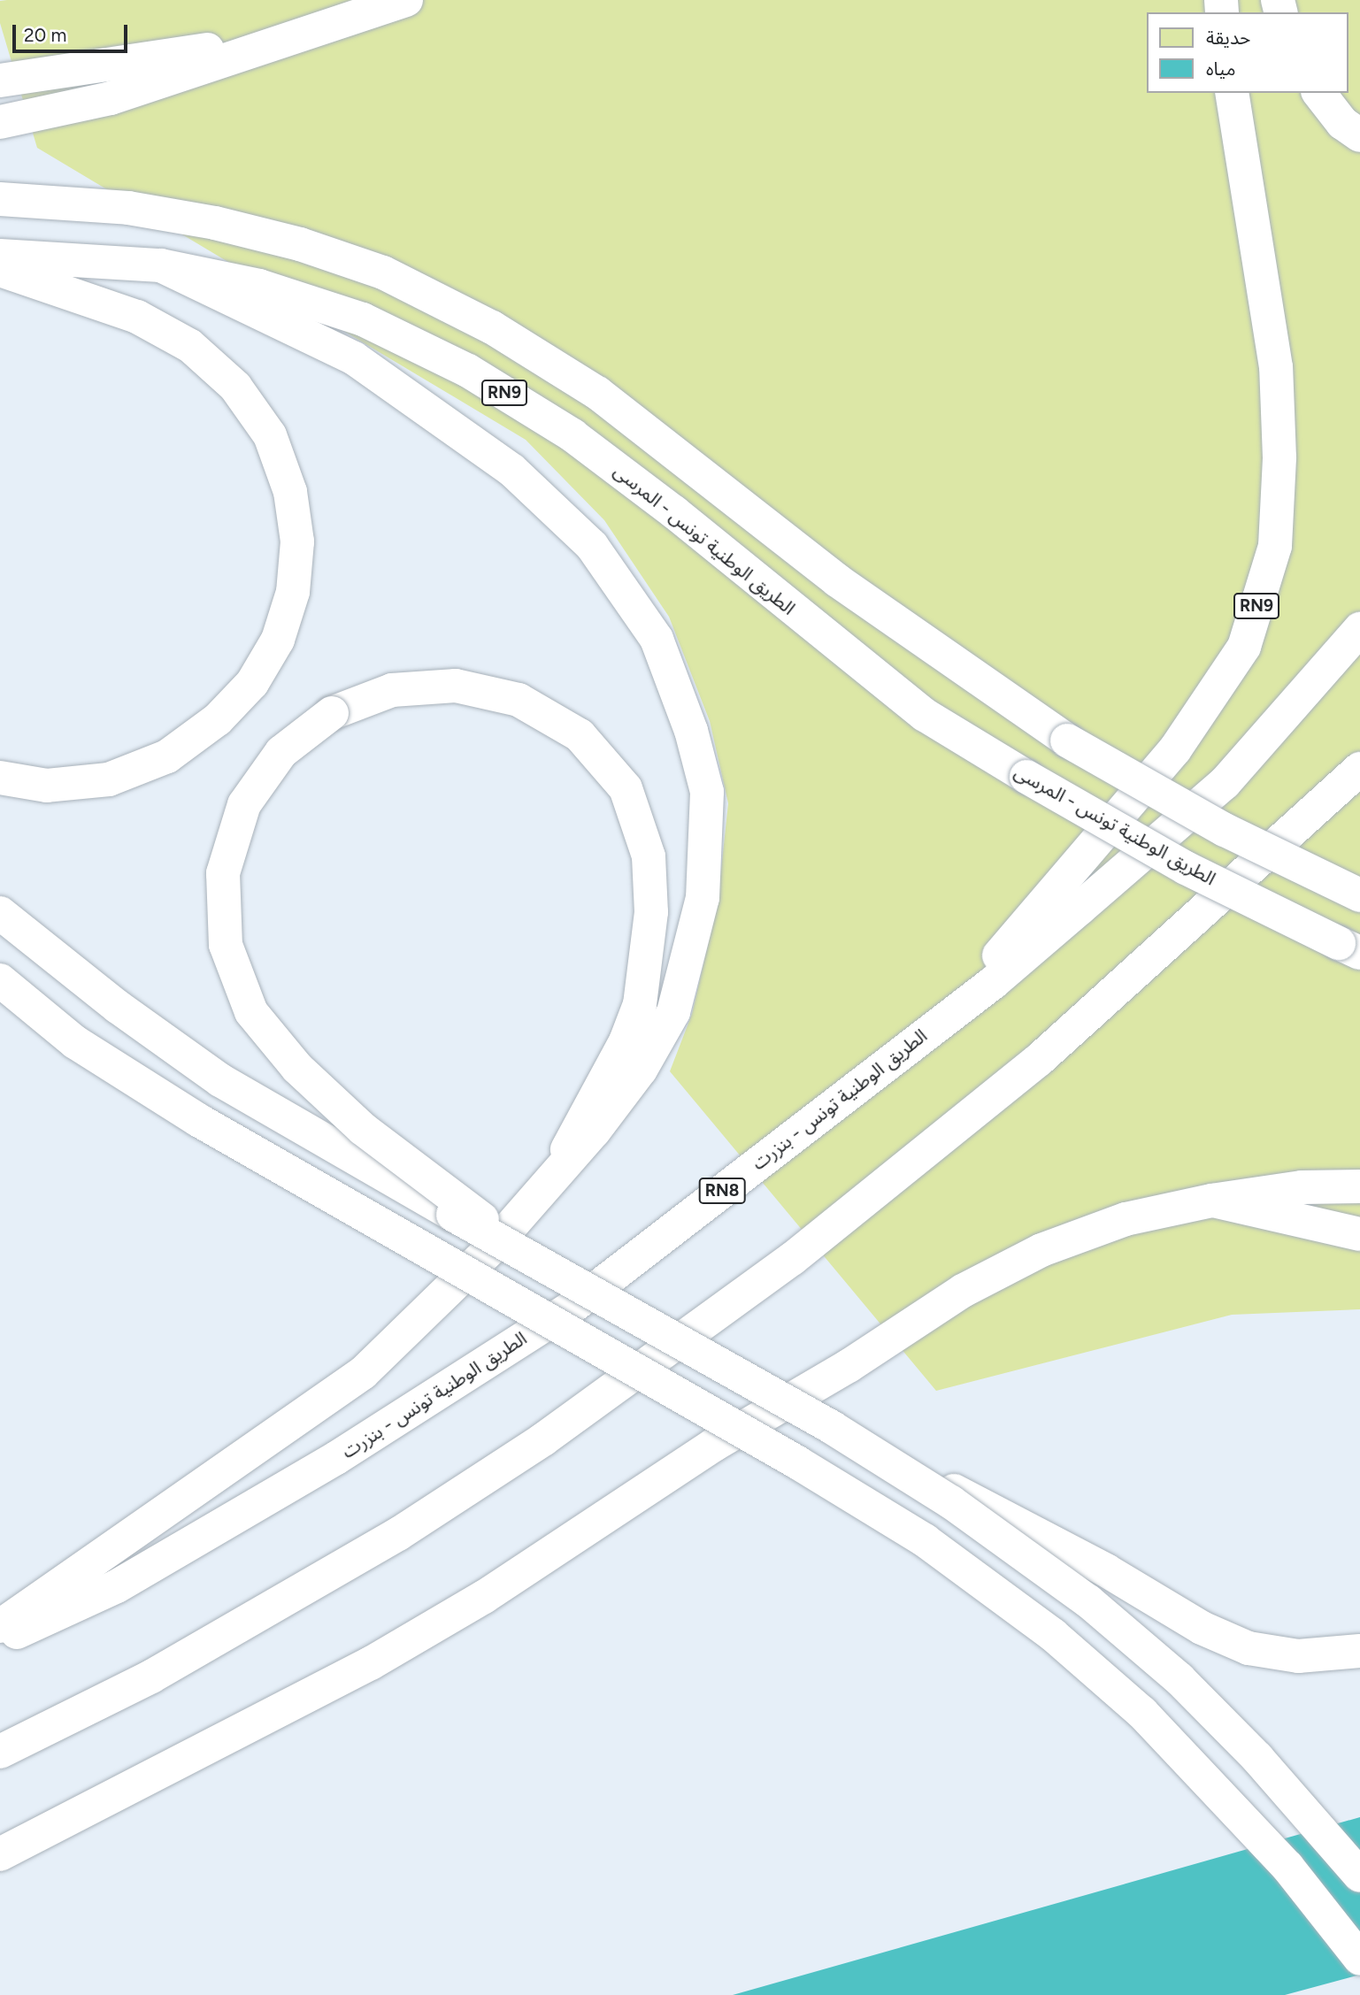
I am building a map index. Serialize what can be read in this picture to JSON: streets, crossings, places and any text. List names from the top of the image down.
{
  "streets": {
    "highway": [
      "RN9",
      "الطريق الوطنية تونس - المرسى",
      "الطريق الوطنية تونس - بنزرت",
      "RN8"
    ]
  },
  "crossings": [
    ["RN9", "الطريق الوطنية تونس - بنزرت"]
  ],
  "legend": ["حديقة", "مياه"],
  "scale_bar": "20 m"
}
